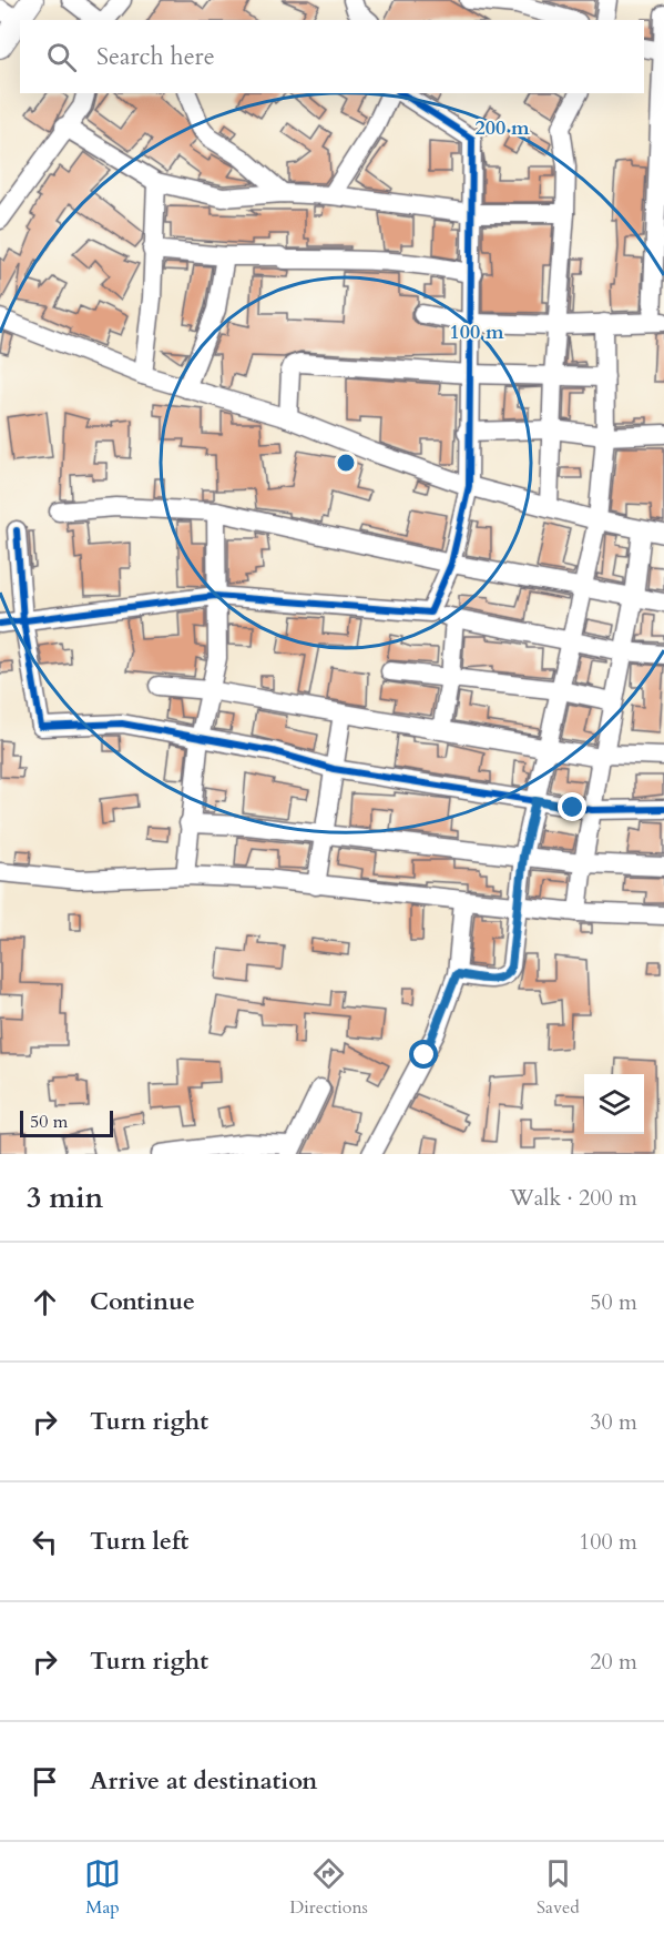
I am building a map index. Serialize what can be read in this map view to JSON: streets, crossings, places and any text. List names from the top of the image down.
{
  "scale_bar": "50 m",
  "page": {
    "search": "Search here",
    "scale": "50 m",
    "heading": ["3 min", "Walk · 200 m"],
    "list": [
      ["Continue", "50 m"],
      ["Turn right", "30 m"],
      ["Turn left", "100 m"],
      ["Turn right", "20 m"],
      "Arrive at destination"
    ],
    "nav": ["Map", "Directions", "Saved"]
  },
  "rings": ["200 m", "100 m"]
}
